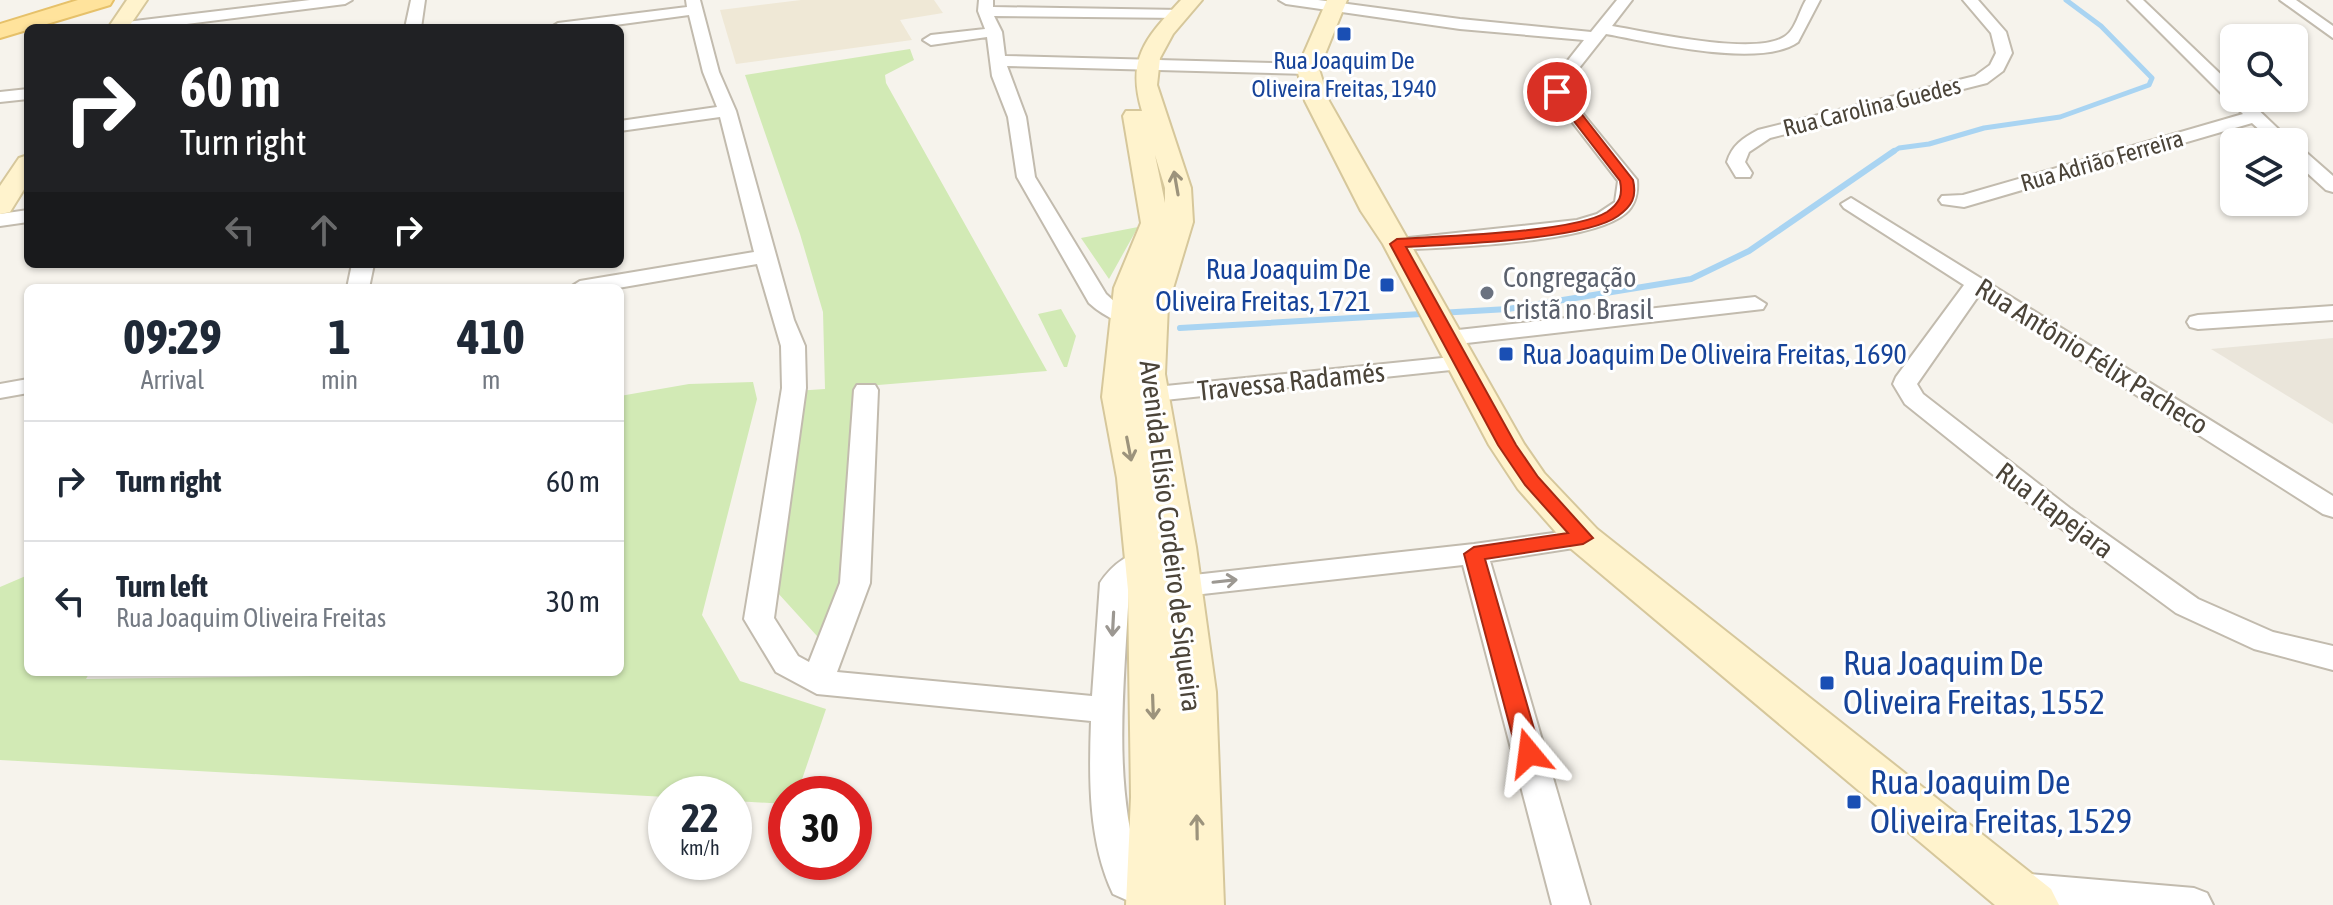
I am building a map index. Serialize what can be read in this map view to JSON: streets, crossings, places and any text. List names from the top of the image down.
{
  "streets": {
    "street": [
      "Rua Carolina Guedes",
      "Rua Adrião Ferreira",
      "Rua Antônio Félix Pacheco",
      "Travessa Radamés",
      "Rua Itapejara",
      "Avenida Elísio Cordeiro de Siqueira"
    ]
  },
  "crossings": [
    ["Rua Antônio Félix Pacheco", "Rua Itapejara"],
    ["Travessa Radamés", "Avenida Elísio Cordeiro de Siqueira"]
  ],
  "places": {
    "transit": [
      "Rua Joaquim De Oliveira Freitas, 1940",
      "Rua Joaquim De Oliveira Freitas, 1721",
      "Rua Joaquim De Oliveira Freitas, 1690",
      "Rua Joaquim De Oliveira Freitas, 1552",
      "Rua Joaquim De Oliveira Freitas, 1529"
    ],
    "other": ["Congregação Cristã no Brasil"]
  },
  "page": {
    "turn": ["60 m", "Turn right"],
    "eta": [
      "09:29",
      "Arrival",
      "1",
      "min",
      "410",
      "m"
    ],
    "list": [
      {
        "name": "Turn right",
        "value": "60 m"
      },
      {
        "name": "Turn left",
        "note": "Rua Joaquim Oliveira Freitas",
        "value": "30 m"
      }
    ],
    "speed": "22 km/h",
    "limit": "30"
  }
}
